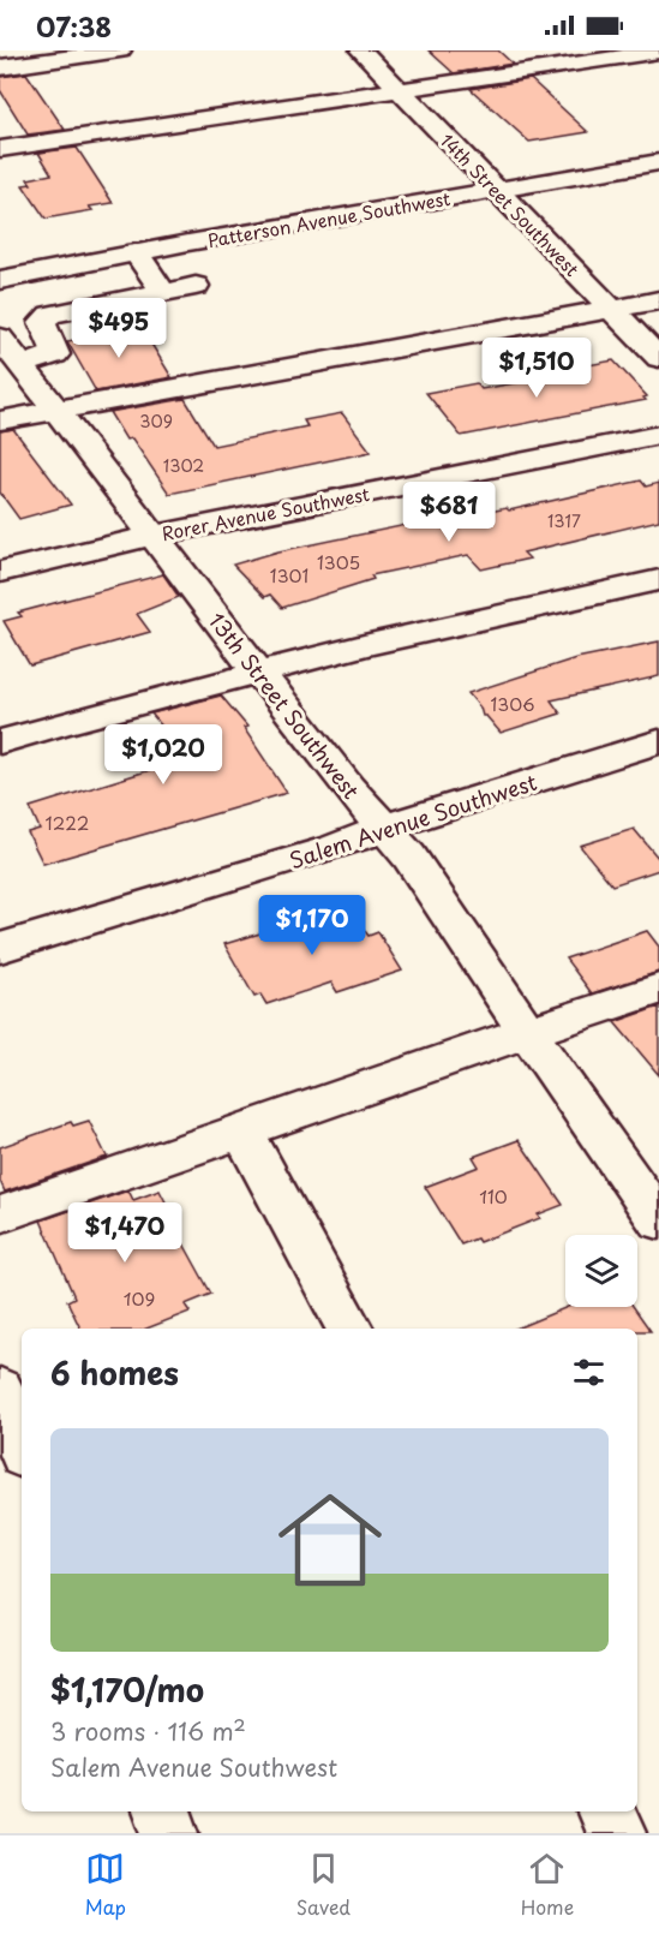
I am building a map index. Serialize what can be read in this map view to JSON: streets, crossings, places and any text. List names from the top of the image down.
{
  "streets": {
    "street": [
      "14th Street Southwest",
      "Patterson Avenue Southwest",
      "Rorer Avenue Southwest",
      "13th Street Southwest",
      "Salem Avenue Southwest"
    ]
  },
  "crossings": [
    ["14th Street Southwest", "Patterson Avenue Southwest"],
    ["Rorer Avenue Southwest", "13th Street Southwest"],
    ["13th Street Southwest", "Salem Avenue Southwest"]
  ],
  "house_numbers": [
    "309",
    "1302",
    "1317",
    "1305",
    "1301",
    "1306",
    "1222",
    "110",
    "109"
  ],
  "page": {
    "status": "07:38",
    "price": [
      "$495",
      "$1,510",
      "$681",
      "$1,020",
      "$1,170",
      "$1,470"
    ],
    "heading": "6 homes",
    "list": [
      {
        "name": "$1,170/mo",
        "note": "3 rooms · 116 m² · Salem Avenue Southwest"
      }
    ],
    "tabs": ["Map", "Saved", "Home"]
  }
}
